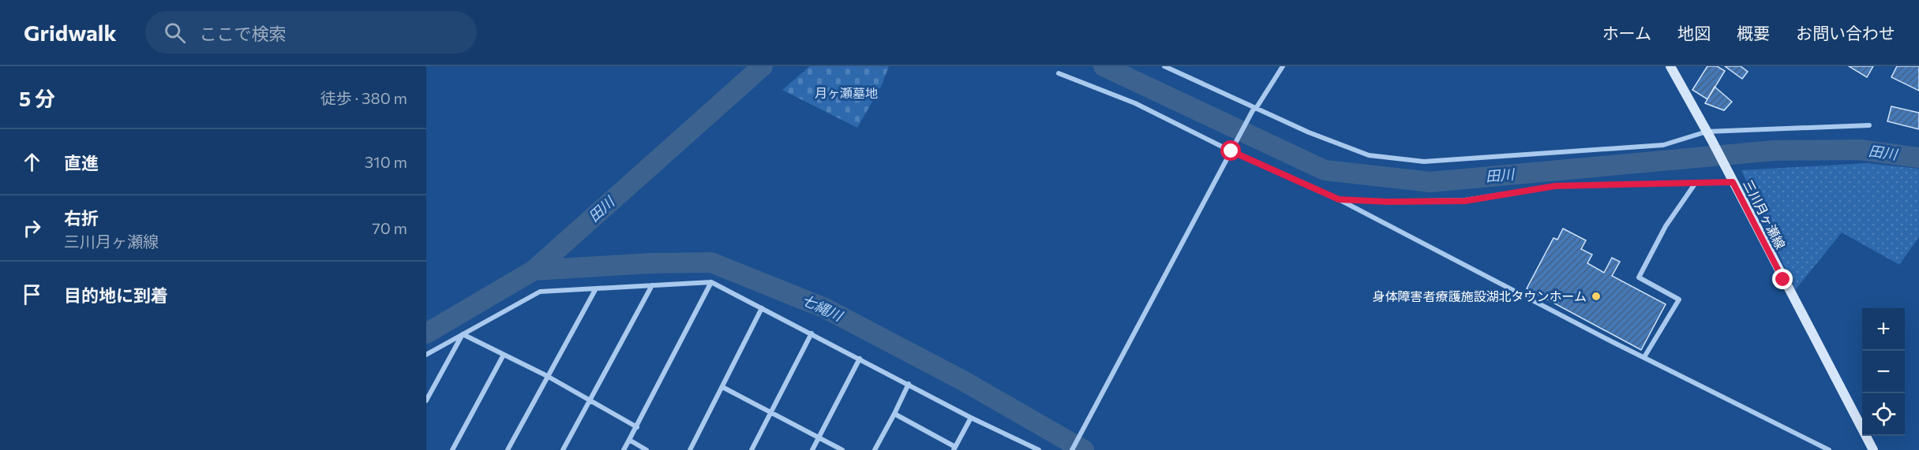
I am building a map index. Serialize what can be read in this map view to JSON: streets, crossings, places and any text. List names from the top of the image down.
{
  "streets": {
    "main road": ["三川月ヶ瀬線"]
  },
  "water": ["田川", "七縄川"],
  "parks": ["月ヶ瀬墓地"],
  "places": ["身体障害者療護施設湖北タウンホーム"],
  "page": {
    "header": "Gridwalk",
    "search": "ここで検索",
    "nav": [
      "ホーム",
      "地図",
      "概要",
      "お問い合わせ"
    ],
    "heading": ["5 分", "徒歩 · 380 m"],
    "list": [
      ["直進", "310 m"],
      ["右折", "三川月ヶ瀬線", "70 m"],
      "目的地に到着"
    ],
    "map_buttons": ["+", "−"]
  }
}
